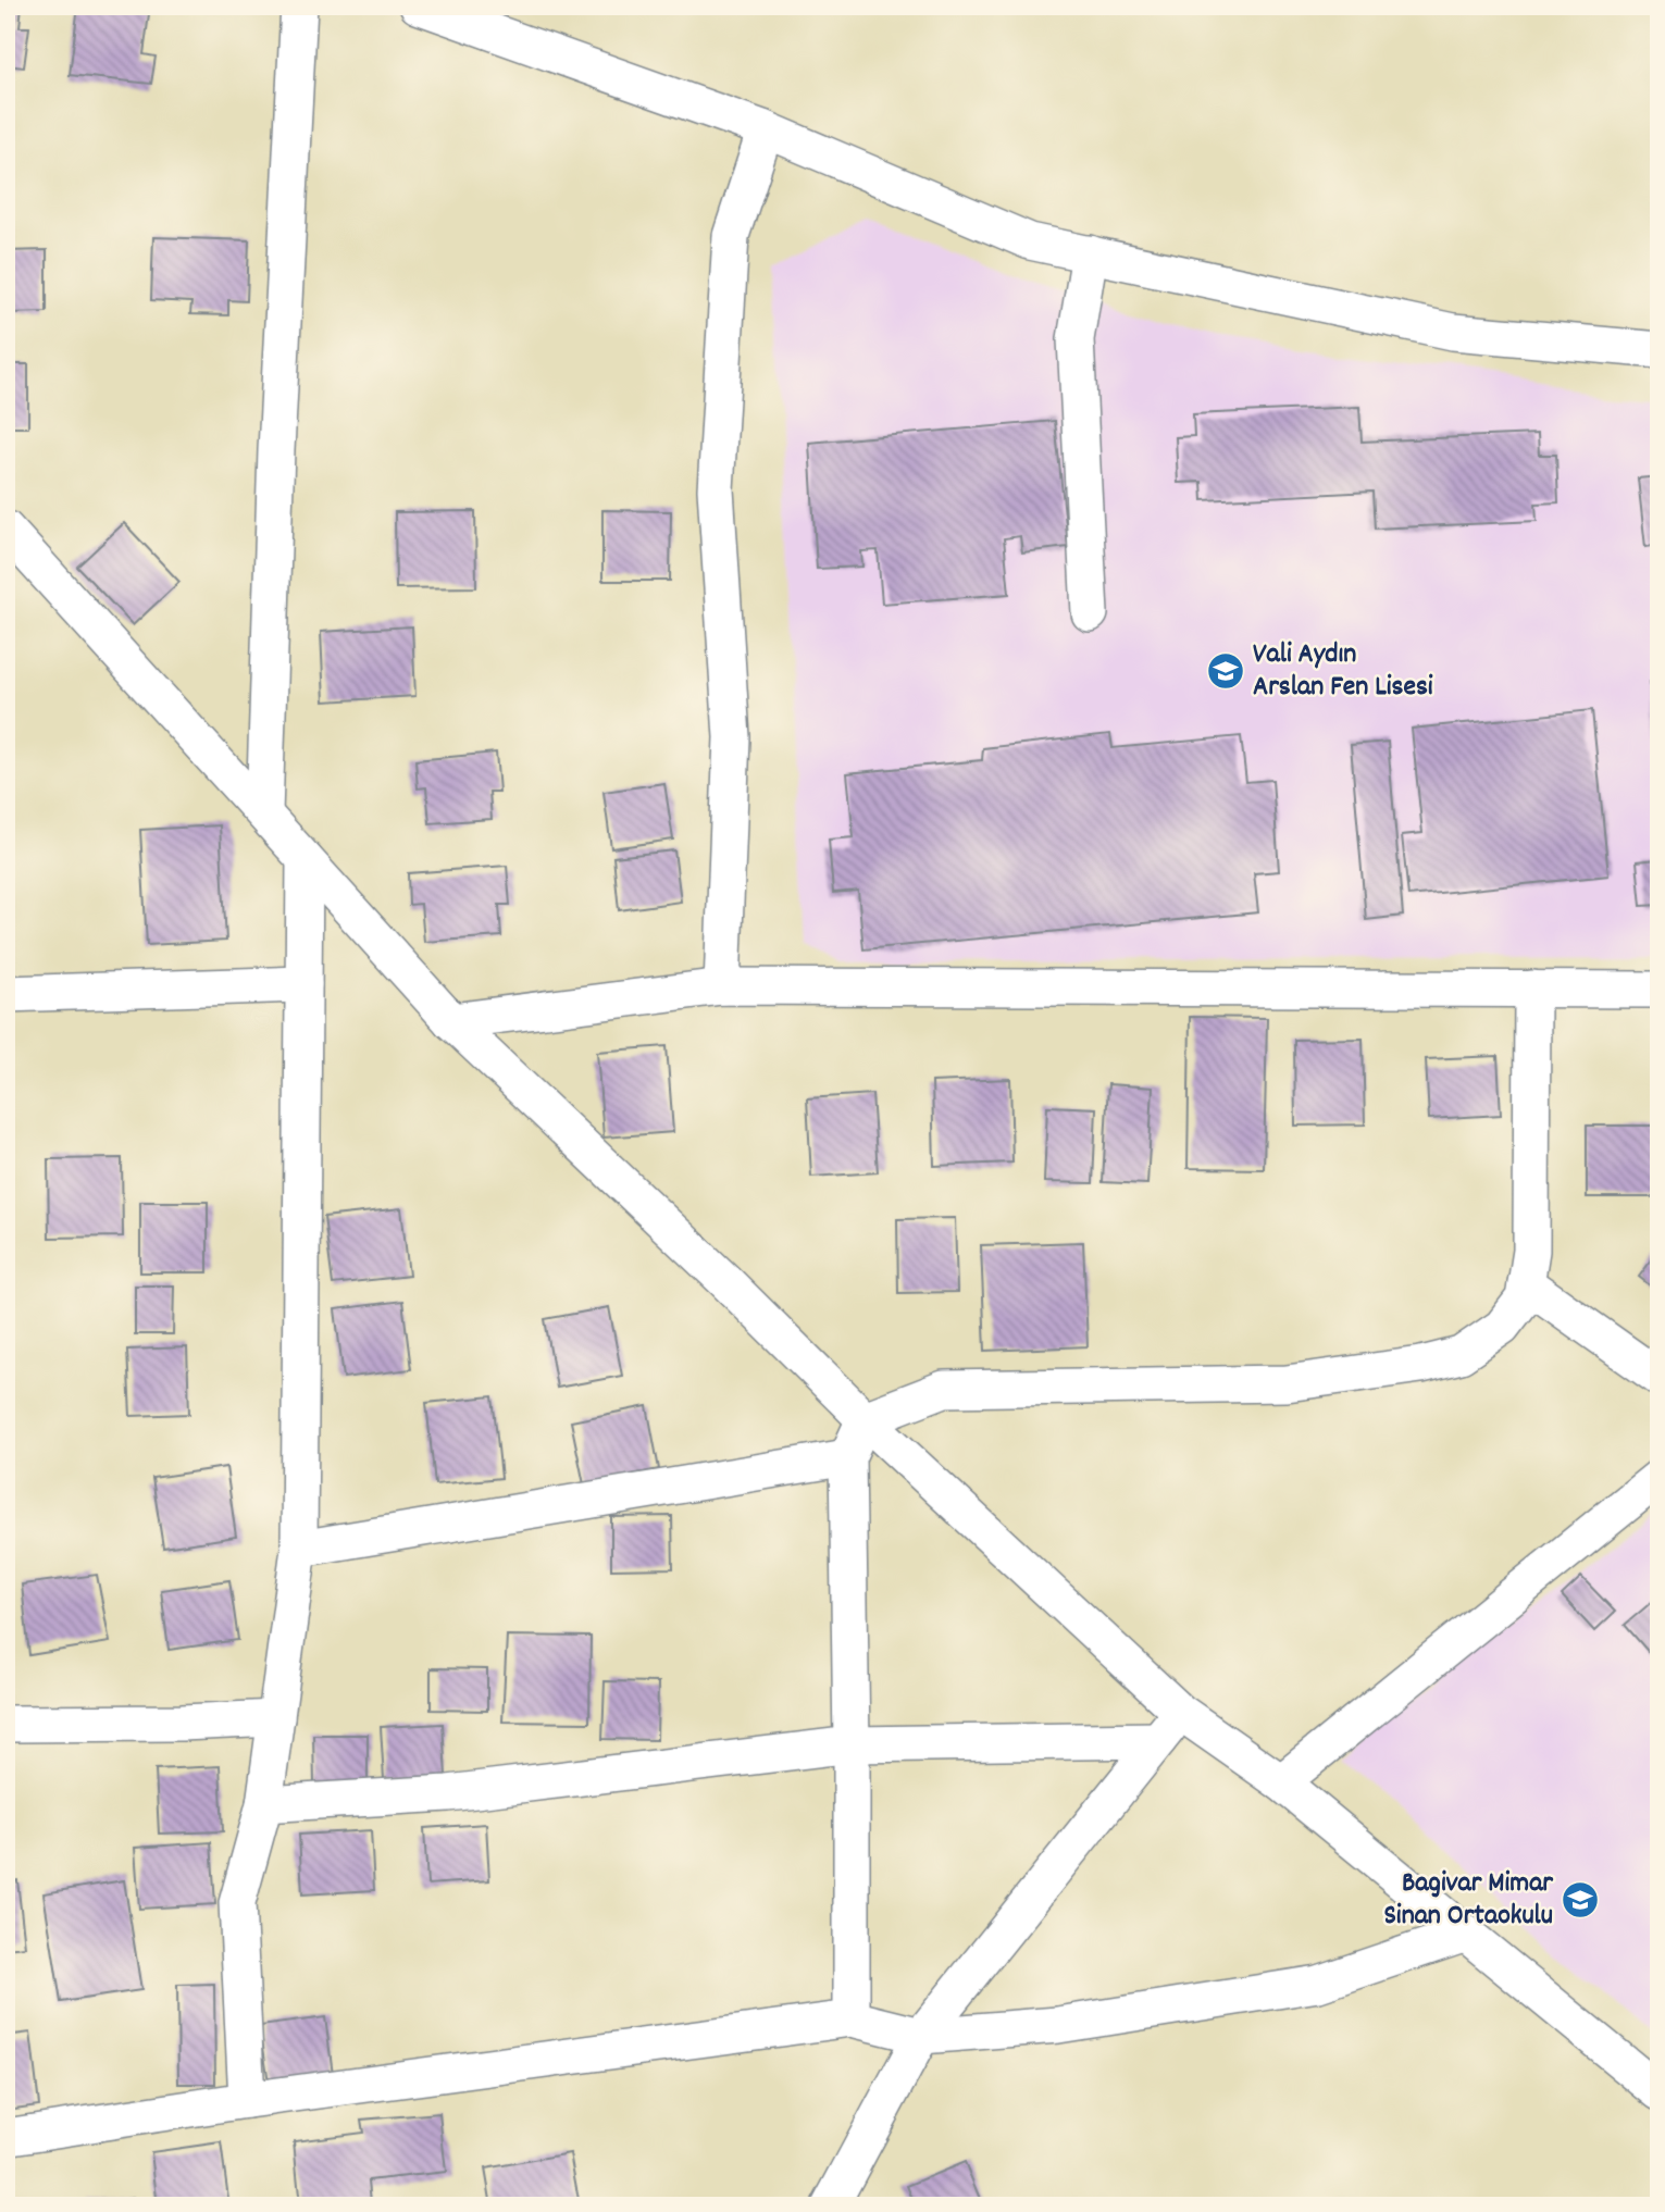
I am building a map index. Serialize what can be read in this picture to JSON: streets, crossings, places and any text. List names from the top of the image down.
{
  "places": {
    "school or university": ["Vali Aydın Arslan Fen Lisesi", "Bagivar Mimar Sinan Ortaokulu"]
  }
}
